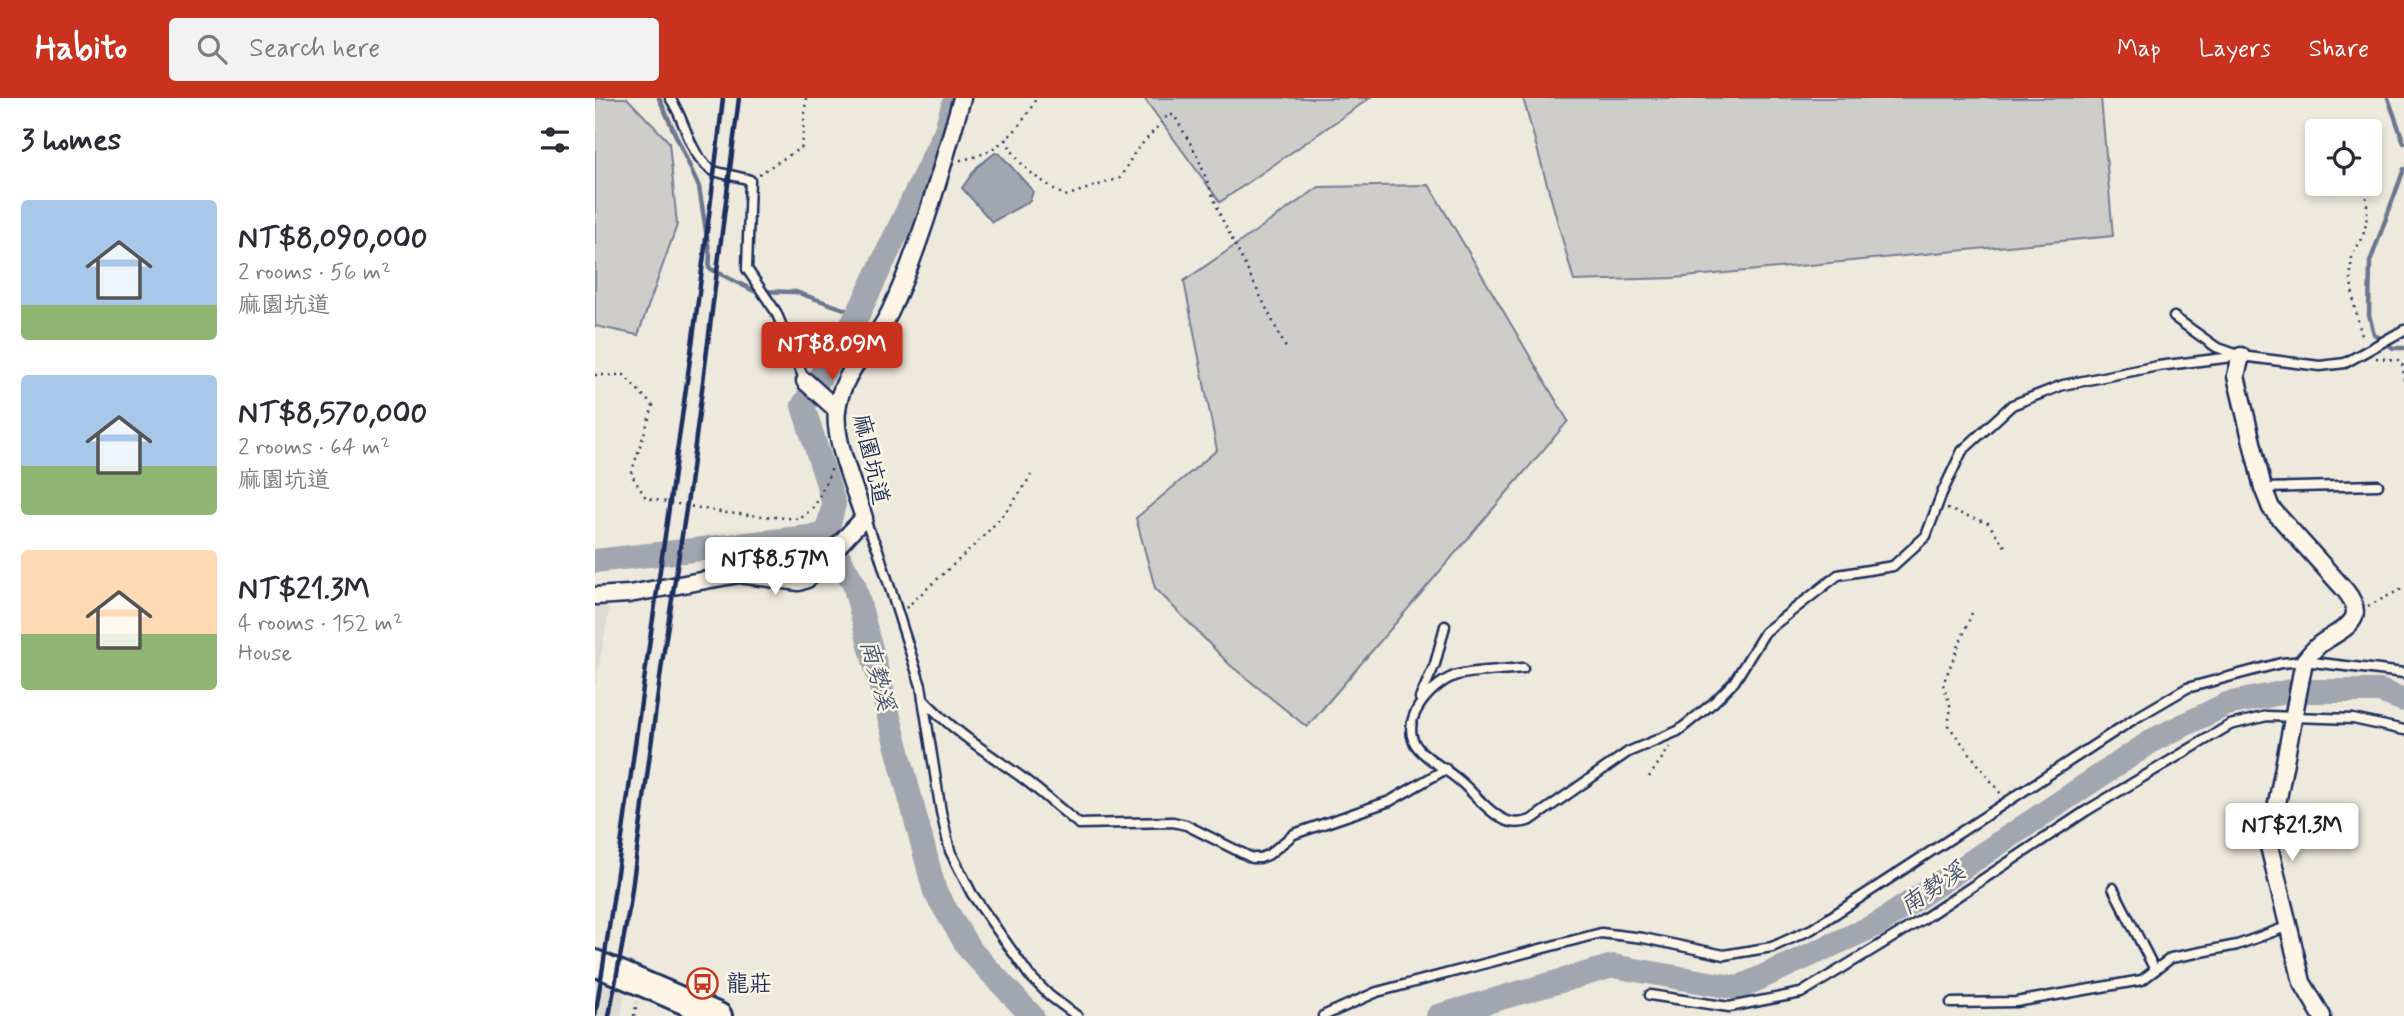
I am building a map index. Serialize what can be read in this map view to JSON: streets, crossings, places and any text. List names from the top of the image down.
{
  "streets": {
    "street": ["麻園坑道"]
  },
  "water": ["南勢溪"],
  "places": {
    "bus stop": ["龍莊"]
  },
  "page": {
    "header": "Habito",
    "search": "Search here",
    "nav": ["Map", "Layers", "Share"],
    "heading": "3 homes",
    "list": [
      {
        "name": "NT$8,090,000",
        "note": "2 rooms · 56 m² · 麻園坑道"
      },
      {
        "name": "NT$8,570,000",
        "note": "2 rooms · 64 m² · 麻園坑道"
      },
      {
        "name": "NT$21.3M",
        "note": "4 rooms · 152 m² · House"
      }
    ],
    "price": ["NT$8.09M", "NT$8.57M", "NT$21.3M"]
  }
}
